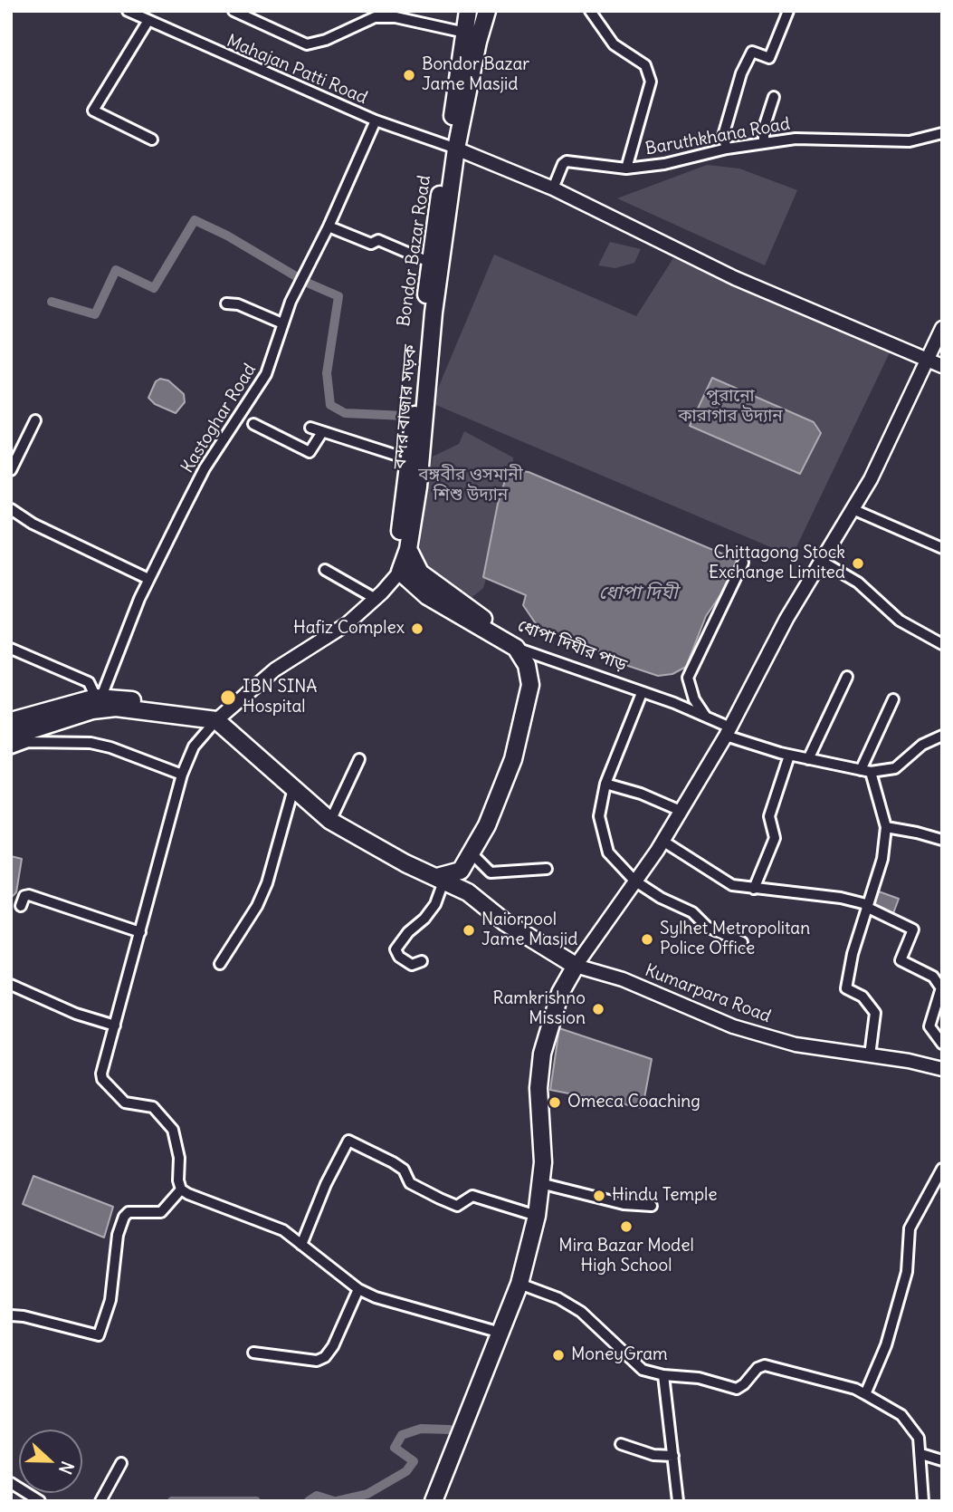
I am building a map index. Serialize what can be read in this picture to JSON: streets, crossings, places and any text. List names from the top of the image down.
{
  "streets": {
    "highway": ["Bondor Bazar Road", "বন্দর বাজার সড়ক", "ধোপা দিঘীর পাড়"],
    "main road": ["Kumarpara Road"],
    "street": ["Mahajan Patti Road", "Baruthkhana Road", "Kastoghar Road"]
  },
  "crossings": [
    ["Mahajan Patti Road", "Bondor Bazar Road"],
    ["Mahajan Patti Road", "বন্দর বাজার সড়ক"],
    ["Mahajan Patti Road", "Kastoghar Road"],
    ["Bondor Bazar Road", "বন্দর বাজার সড়ক"],
    ["Bondor Bazar Road", "ধোপা দিঘীর পাড়"],
    ["বন্দর বাজার সড়ক", "ধোপা দিঘীর পাড়"]
  ],
  "water": ["ধোপা দিঘী"],
  "parks": ["পুরানো কারাগার উদ্যান", "বঙ্গবীর ওসমানী শিশু উদ্যান"],
  "places": [
    "Bondor Bazar Jame Masjid",
    "Chittagong Stock Exchange Limited",
    "Hafiz Complex",
    "IBN SINA Hospital",
    "Naiorpool Jame Masjid",
    "Sylhet Metropolitan Police Office",
    "Ramkrishno Mission",
    "Omeca Coaching",
    "Hindu Temple",
    "Mira Bazar Model High School",
    "MoneyGram"
  ],
  "north": "right"
}
